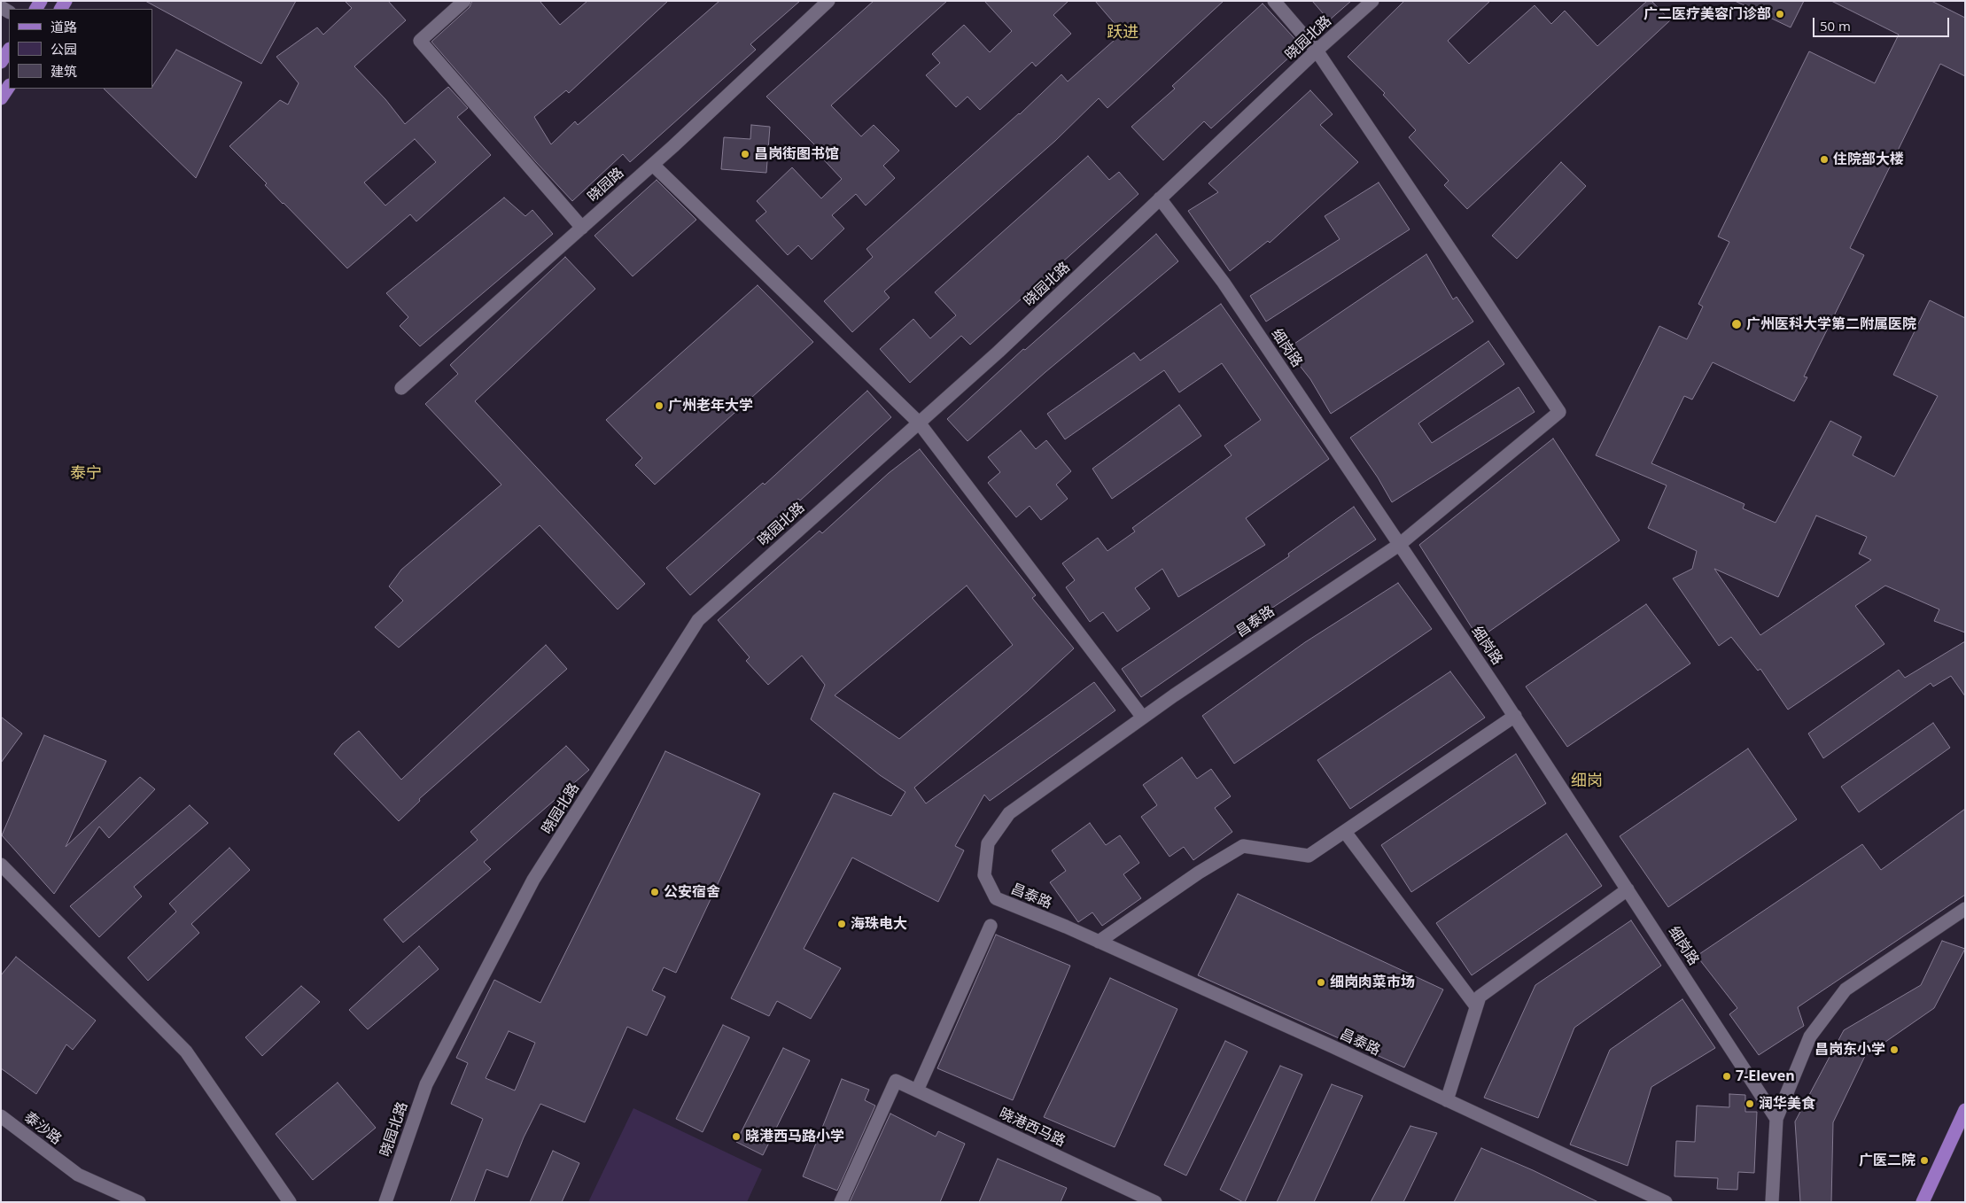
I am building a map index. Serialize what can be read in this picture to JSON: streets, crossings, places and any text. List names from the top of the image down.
{
  "streets": {
    "street": [
      "晓园北路",
      "晓园路",
      "细岗路",
      "昌泰路",
      "晓港西马路",
      "泰沙路"
    ]
  },
  "crossings": [
    ["晓园北路", "细岗路"],
    ["晓园北路", "昌泰路"],
    ["细岗路", "昌泰路"]
  ],
  "districts": ["跃进", "泰宁", "细岗"],
  "places": [
    "广二医疗美容门诊部",
    "昌岗街图书馆",
    "住院部大楼",
    "广州医科大学第二附属医院",
    "广州老年大学",
    "公安宿舍",
    "海珠电大",
    "细岗肉菜市场",
    "昌岗东小学",
    "7-Eleven",
    "润华美食",
    "晓港西马路小学",
    "广医二院"
  ],
  "legend": ["道路", "公园", "建筑"],
  "scale_bar": "50 m"
}
